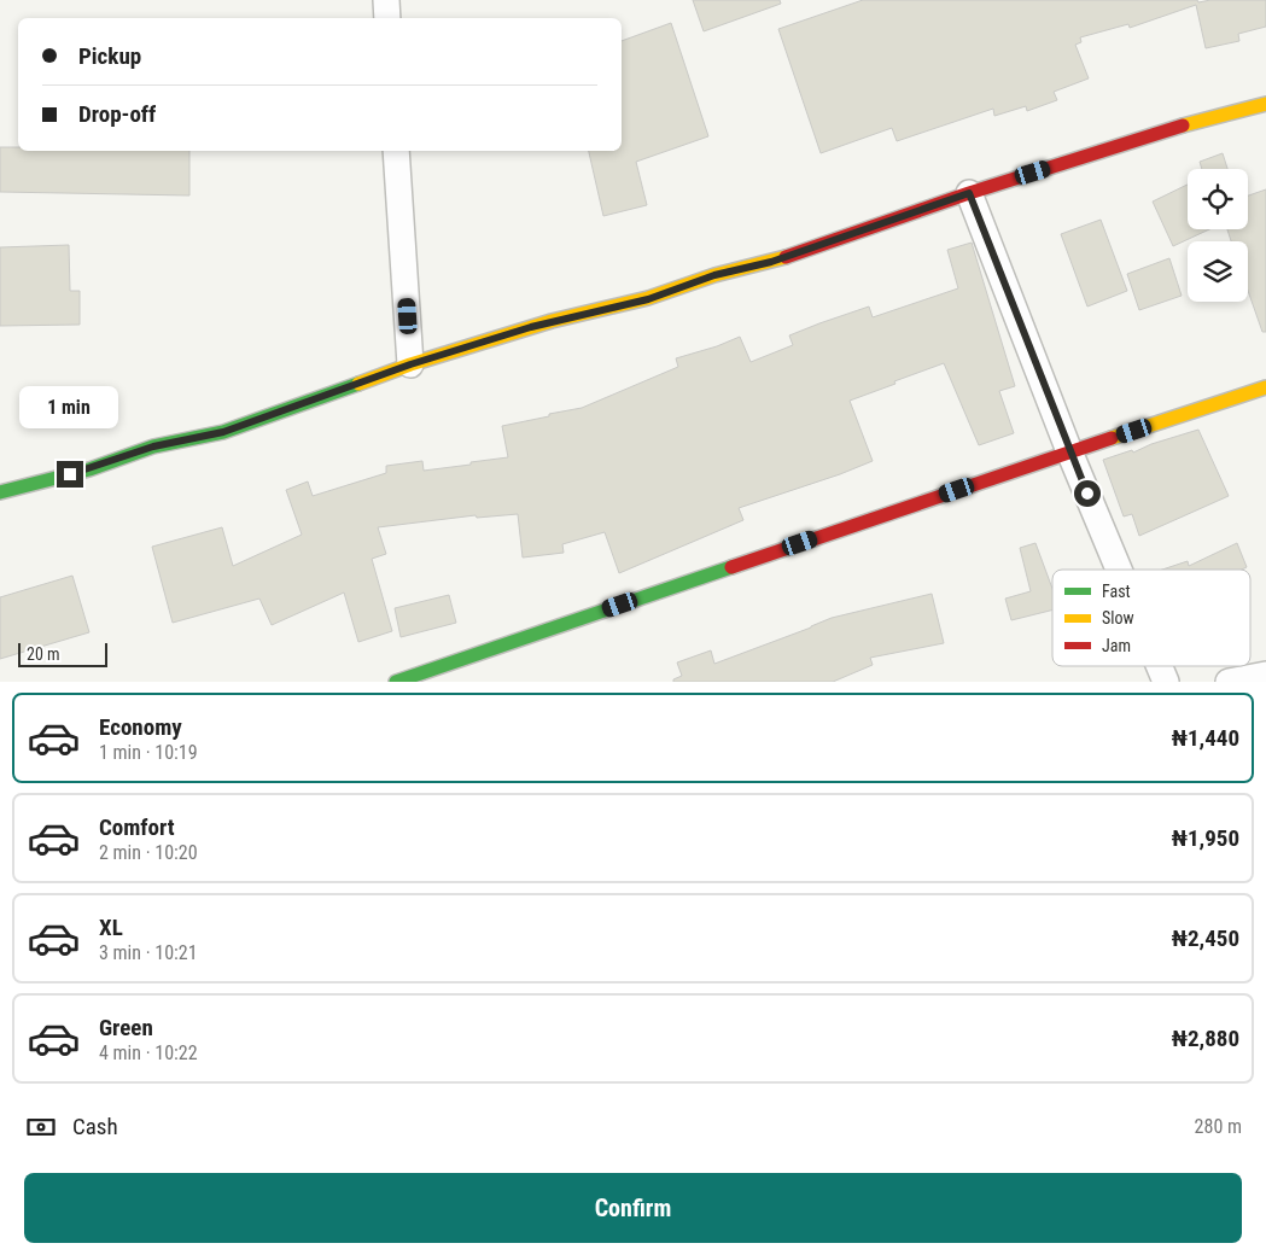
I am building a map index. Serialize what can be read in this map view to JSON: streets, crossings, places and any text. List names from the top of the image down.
{
  "legend": ["Fast", "Slow", "Jam"],
  "scale_bar": "20 m",
  "page": {
    "banner": ["Pickup", "Drop-off"],
    "bubble": "1 min",
    "scale": "20 m",
    "list": [
      {
        "name": "Economy",
        "note": "1 min · 10:19",
        "value": "₦1,440"
      },
      {
        "name": "Comfort",
        "note": "2 min · 10:20",
        "value": "₦1,950"
      },
      {
        "name": "XL",
        "note": "3 min · 10:21",
        "value": "₦2,450"
      },
      {
        "name": "Green",
        "note": "4 min · 10:22",
        "value": "₦2,880"
      }
    ],
    "pay": ["Cash", "280 m"],
    "buttons": "Confirm"
  }
}
